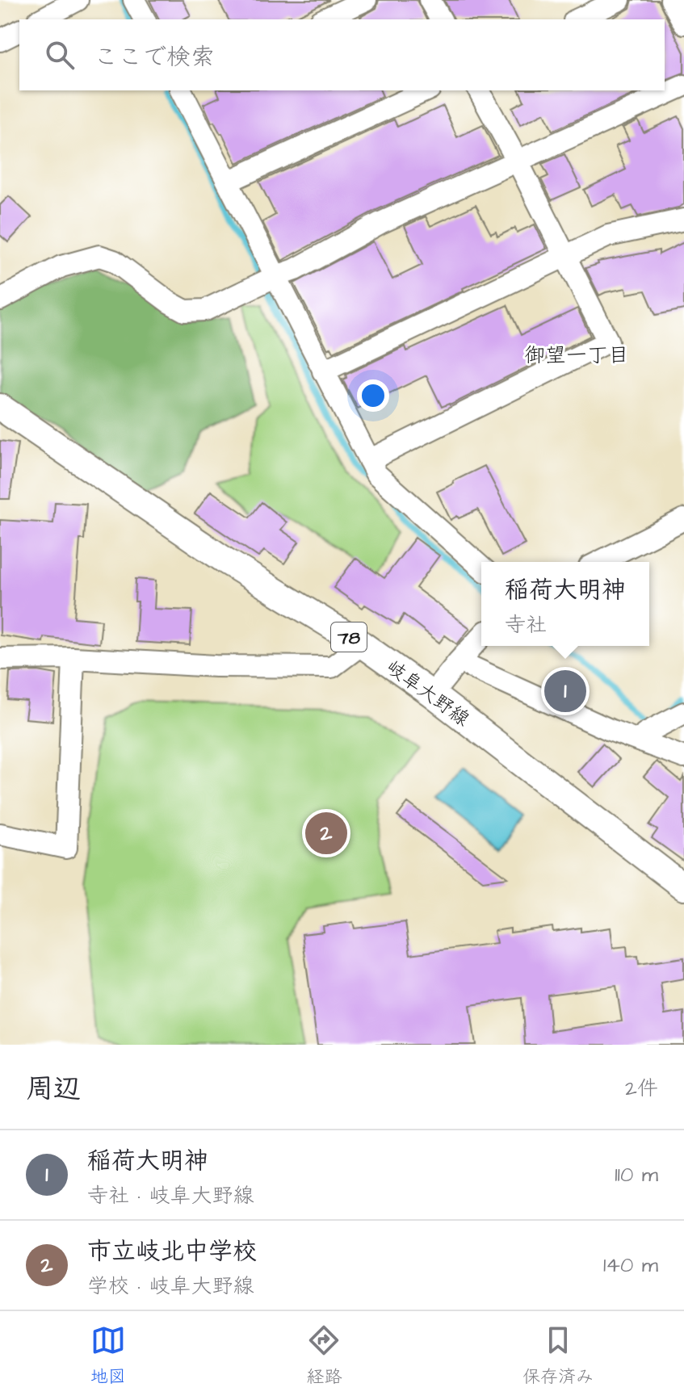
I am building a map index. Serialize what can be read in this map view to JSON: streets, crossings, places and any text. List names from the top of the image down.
{
  "streets": {
    "main road": ["78", "岐阜大野線"]
  },
  "districts": ["御望一丁目"],
  "page": {
    "search": "ここで検索",
    "popup": ["稲荷大明神", "寺社"],
    "pins": ["1", "2"],
    "heading": ["周辺", "2件"],
    "list": [
      {
        "mark": "1",
        "name": "稲荷大明神",
        "note": "寺社 · 岐阜大野線",
        "value": "110 m"
      },
      {
        "mark": "2",
        "name": "市立岐北中学校",
        "note": "学校 · 岐阜大野線",
        "value": "140 m"
      }
    ],
    "nav": ["地図", "経路", "保存済み"]
  }
}
